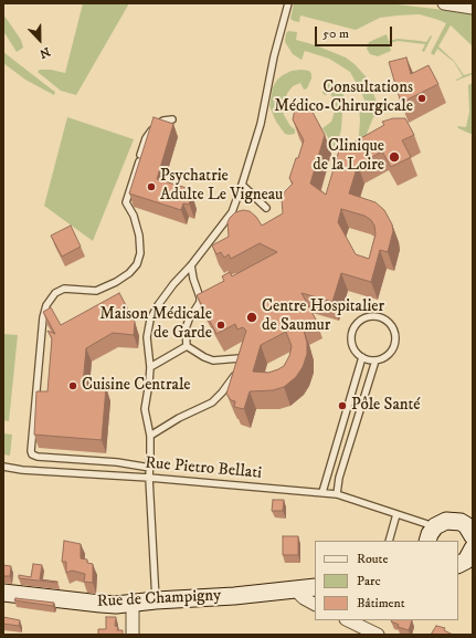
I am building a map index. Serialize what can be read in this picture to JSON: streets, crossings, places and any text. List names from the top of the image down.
{
  "streets": {
    "street": ["Rue de Champigny"],
    "lane": ["Rue Pietro Bellati"]
  },
  "places": [
    "Consultations Médico-Chirurgicale",
    "Clinique de la Loire",
    "Psychatrie Adulte Le Vigneau",
    "Centre Hospitalier de Saumur",
    "Maison Médicale de Garde",
    "Cuisine Centrale",
    "Pôle Santé"
  ],
  "legend": ["Route", "Parc", "Bâtiment"],
  "scale_bar": "50 m",
  "north": "bottom"
}
